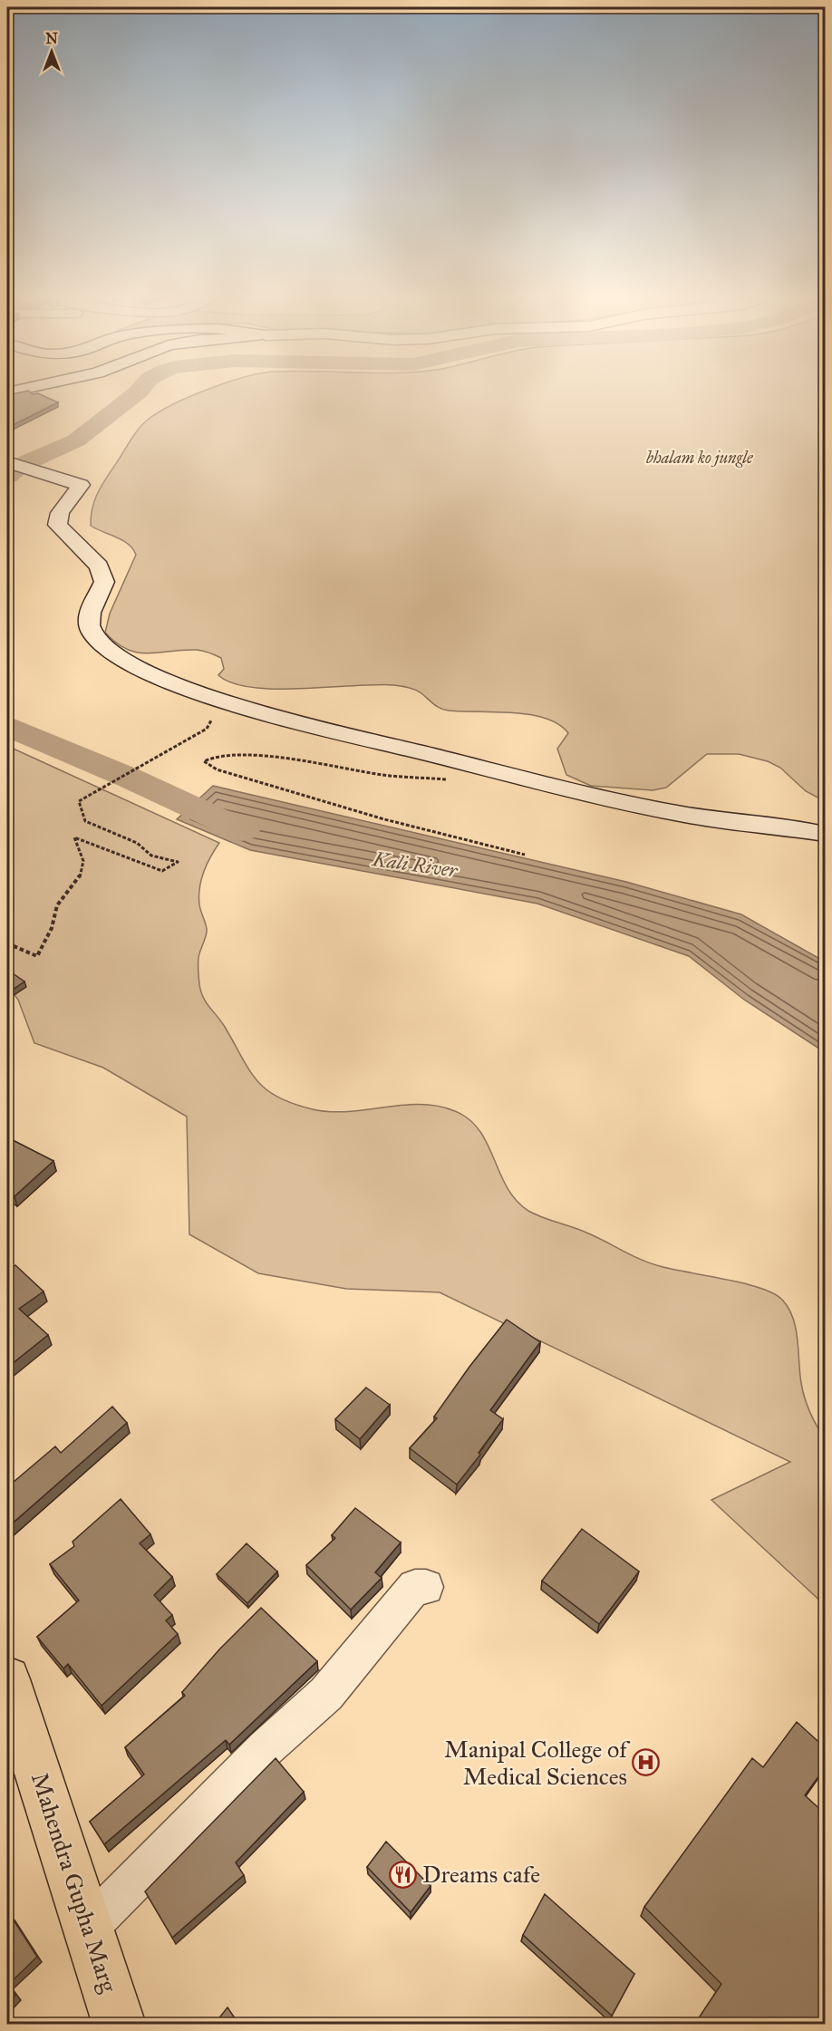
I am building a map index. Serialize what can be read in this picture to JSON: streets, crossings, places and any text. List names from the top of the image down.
{
  "streets": {
    "main road": ["Mahendra Gupha Marg"]
  },
  "water": ["Kali River"],
  "parks": ["bhalam ko jungle"],
  "places": {
    "hospital": ["Manipal College of Medical Sciences"],
    "restaurant": ["Dreams cafe"]
  },
  "north": "top"
}
